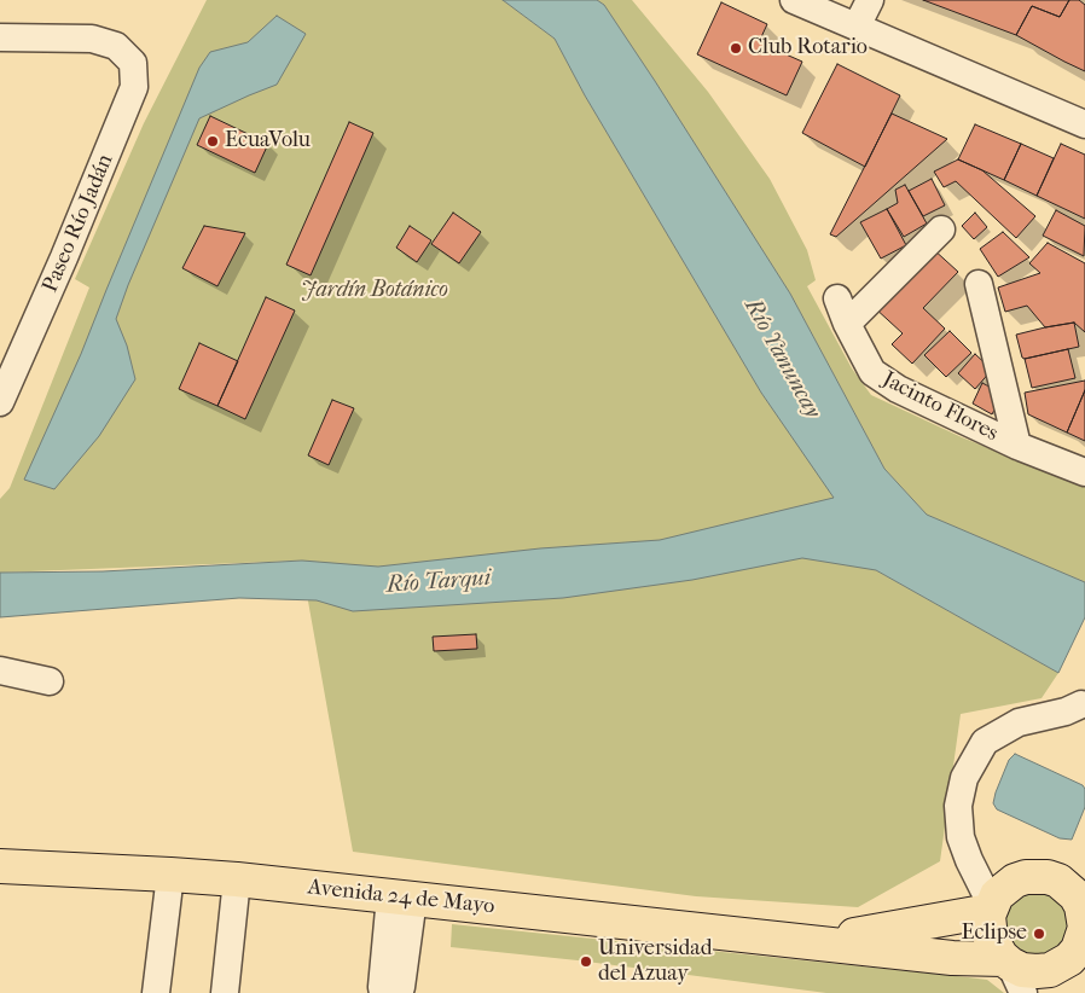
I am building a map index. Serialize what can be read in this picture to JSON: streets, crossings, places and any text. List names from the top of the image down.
{
  "streets": {
    "main road": ["Avenida 24 de Mayo"],
    "street": ["Paseo Río Jadán", "Jacinto Flores"]
  },
  "water": ["Río Yanuncay", "Río Tarqui"],
  "parks": ["Jardín Botánico"],
  "places": [
    "Club Rotario",
    "EcuaVolu",
    "Eclipse",
    "Universidad del Azuay"
  ]
}
